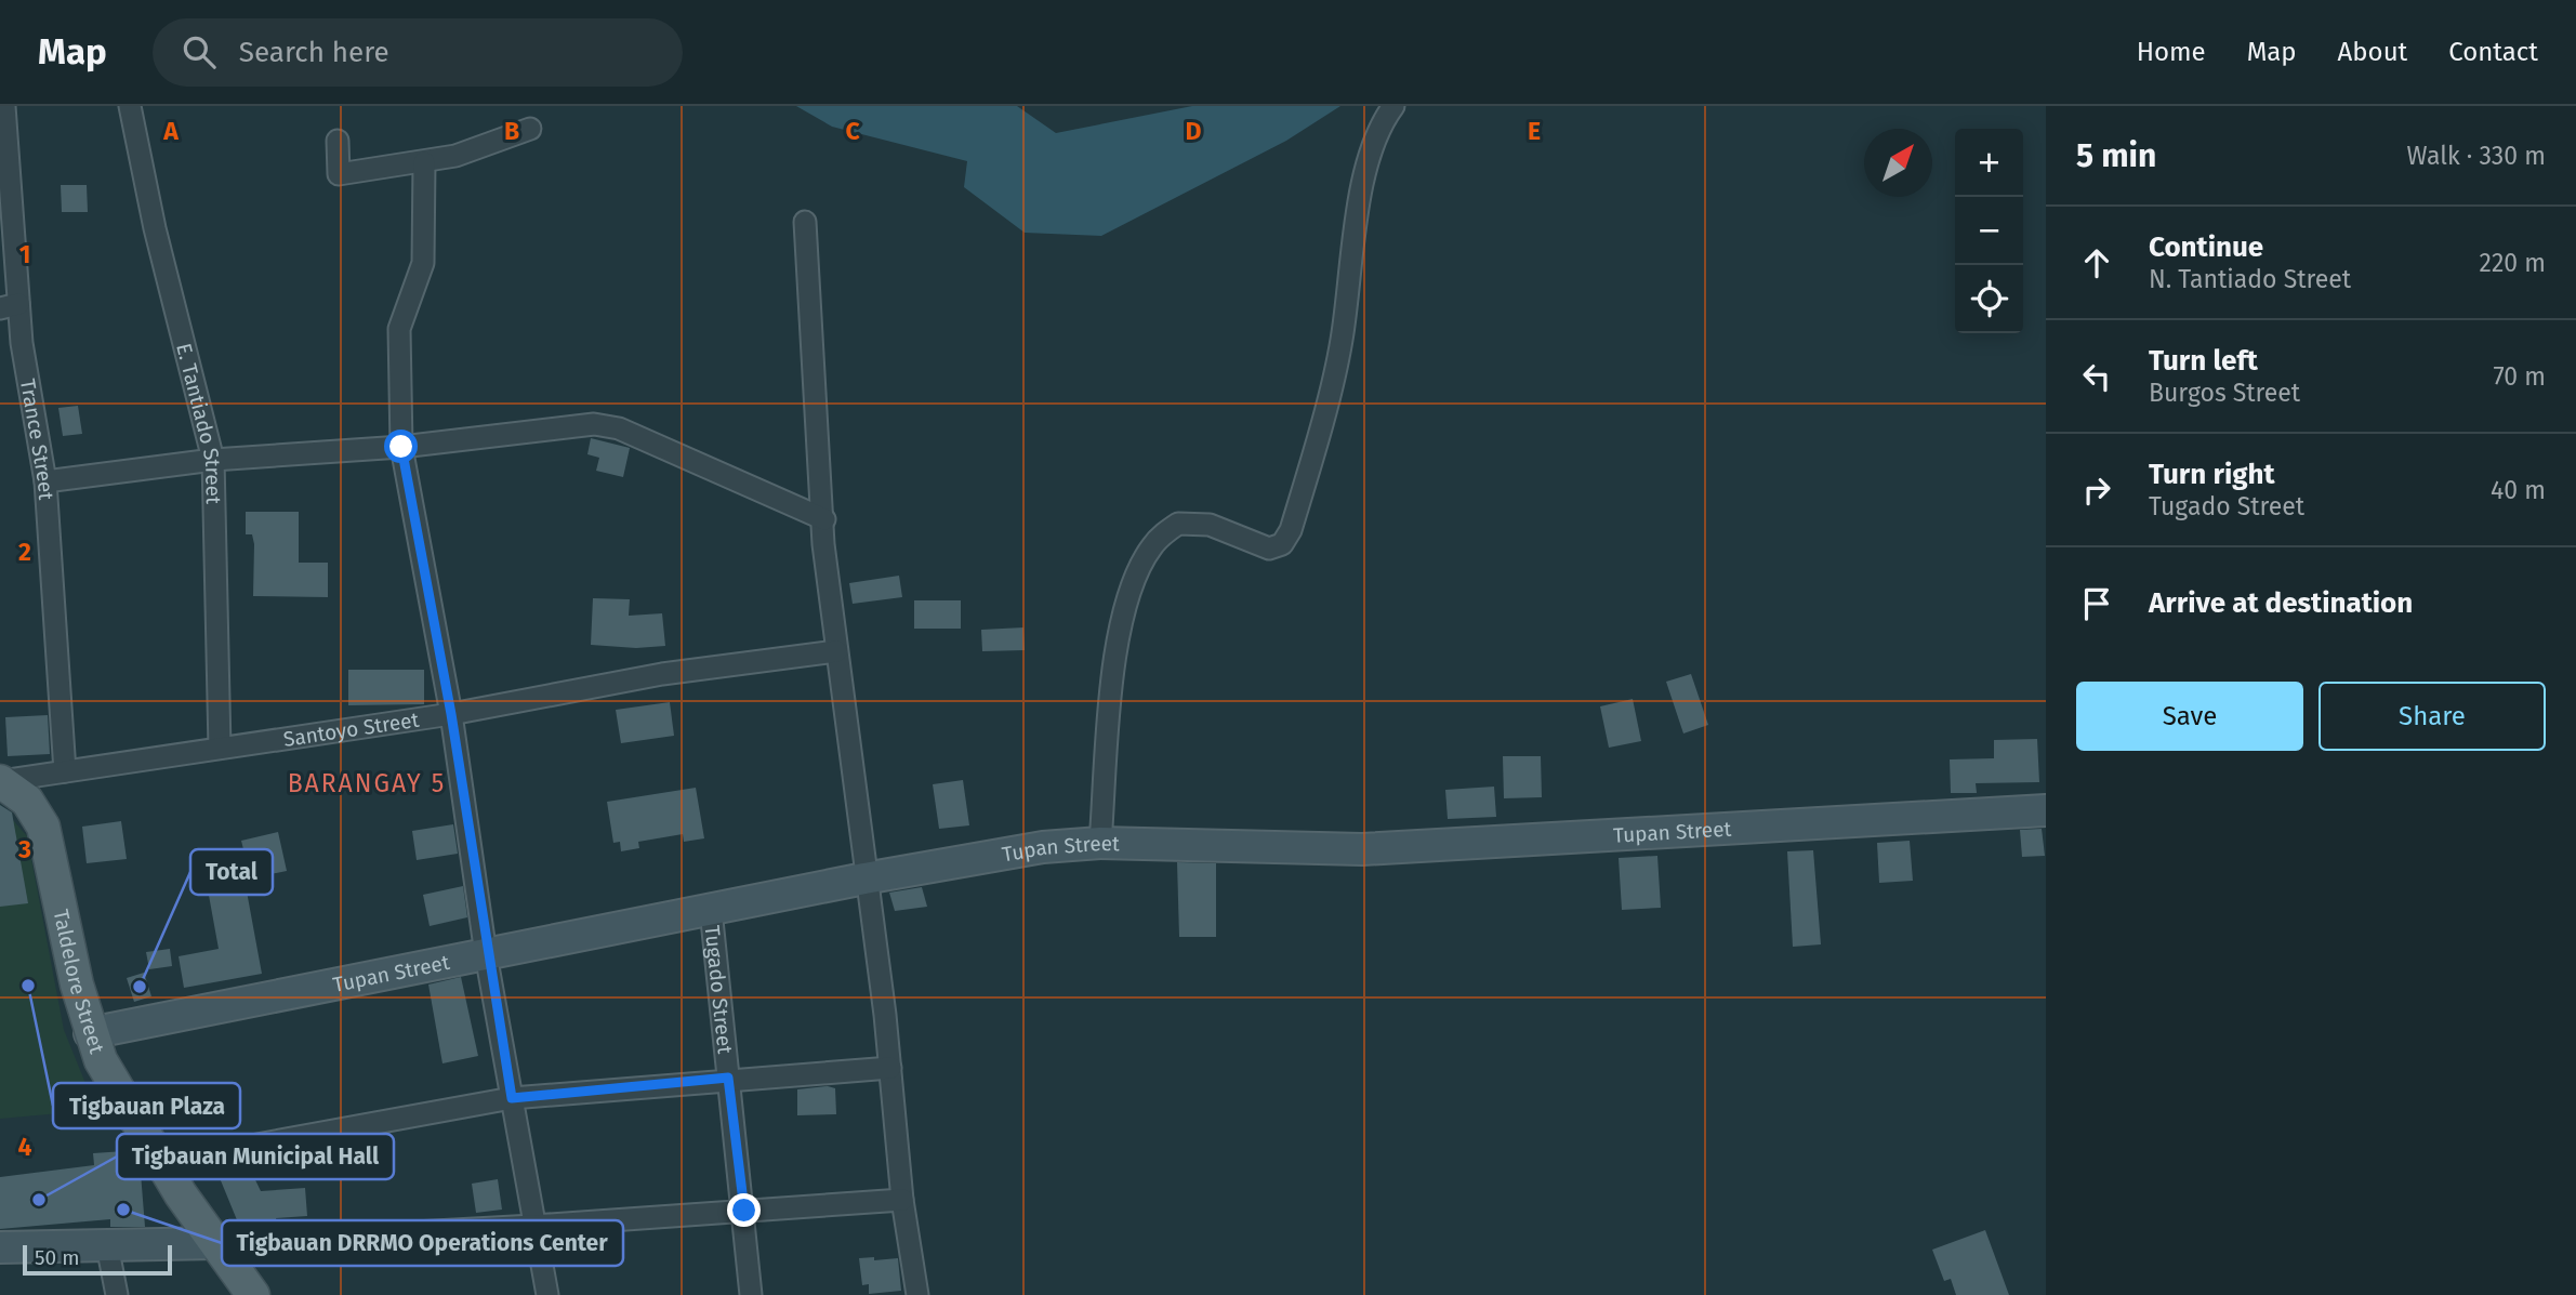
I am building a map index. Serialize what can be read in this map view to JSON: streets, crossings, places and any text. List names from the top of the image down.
{
  "streets": {
    "main road": ["Tupan Street", "Taldelore Street"],
    "street": [
      "E. Tantiado Street",
      "Trance Street",
      "Santoyo Street",
      "Tugado Street"
    ]
  },
  "crossings": [
    ["E. Tantiado Street", "Santoyo Street"],
    ["Trance Street", "Santoyo Street"],
    ["Santoyo Street", "Taldelore Street"],
    ["Tupan Street", "Taldelore Street"],
    ["Tupan Street", "Tugado Street"]
  ],
  "districts": ["BARANGAY 5"],
  "places": [
    "Tigbauan Plaza",
    "Total",
    "Tigbauan Municipal Hall",
    "Tigbauan DRRMO Operations Center"
  ],
  "scale_bar": "50 m",
  "north": "top right",
  "page": {
    "header": "Map",
    "search": "Search here",
    "nav": [
      "Home",
      "Map",
      "About",
      "Contact"
    ],
    "heading": ["5 min", "Walk · 330 m"],
    "map_buttons": ["+", "−"],
    "list": [
      ["Continue", "N. Tantiado Street", "220 m"],
      ["Turn left", "Burgos Street", "70 m"],
      ["Turn right", "Tugado Street", "40 m"],
      "Arrive at destination"
    ],
    "buttons": ["Save", "Share"],
    "scale": "50 m"
  },
  "grid": {
    "columns": [
      "A",
      "B",
      "C",
      "D",
      "E"
    ],
    "rows": [
      "1",
      "2",
      "3",
      "4"
    ]
  }
}
